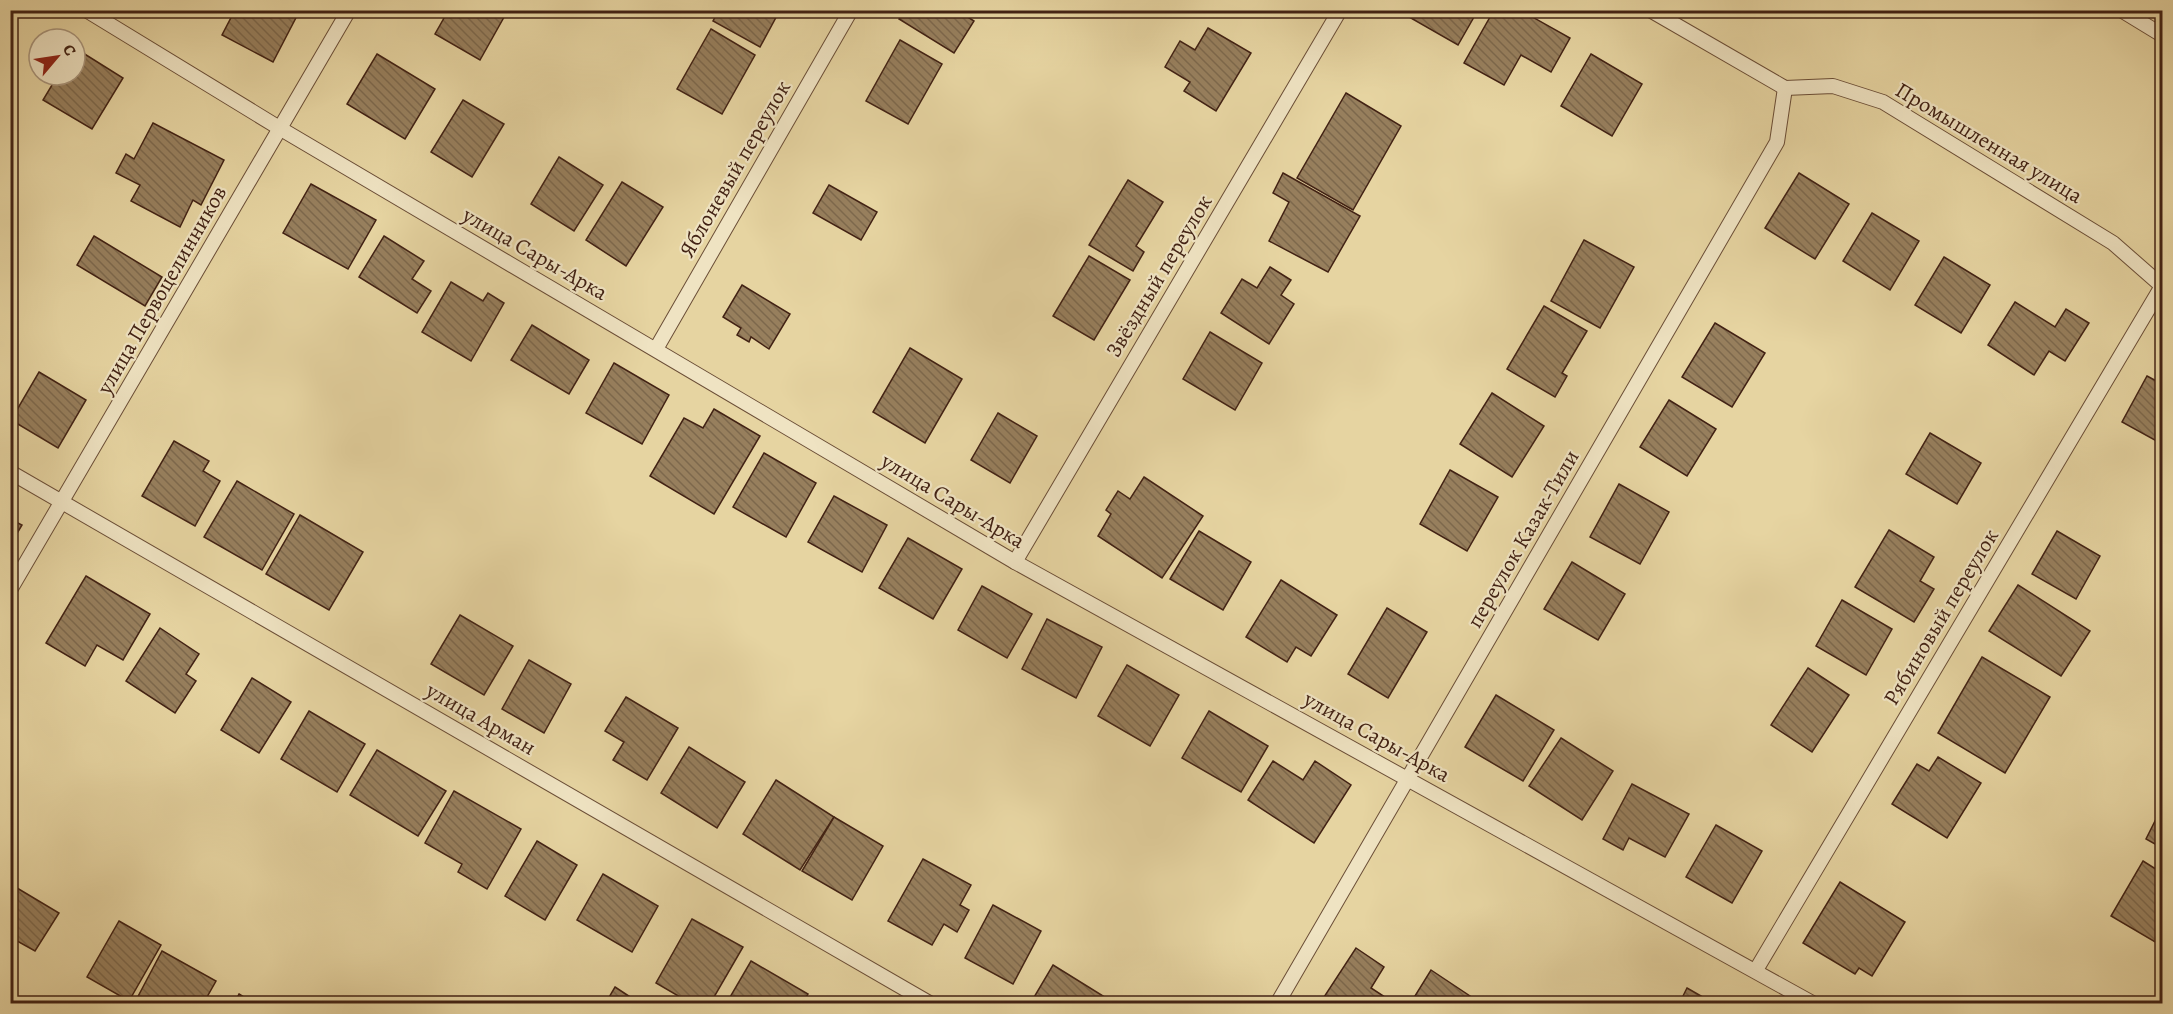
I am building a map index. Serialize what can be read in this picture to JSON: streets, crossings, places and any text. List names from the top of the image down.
{
  "streets": {
    "lane": [
      "Промышленная улица",
      "Яблоневый переулок",
      "улица Сары-Арка",
      "Звёздный переулок",
      "улица Первоцелинников",
      "переулок Казак-Тили",
      "Рябиновый переулок",
      "улица Арман"
    ]
  },
  "crossings": [
    ["Промышленная улица", "переулок Казак-Тили"],
    ["Промышленная улица", "Рябиновый переулок"],
    ["Яблоневый переулок", "улица Сары-Арка"],
    ["улица Сары-Арка", "Звёздный переулок"],
    ["улица Сары-Арка", "улица Первоцелинников"],
    ["улица Сары-Арка", "переулок Казак-Тили"],
    ["улица Сары-Арка", "Рябиновый переулок"],
    ["улица Первоцелинников", "улица Арман"]
  ],
  "north": "top right"
}
